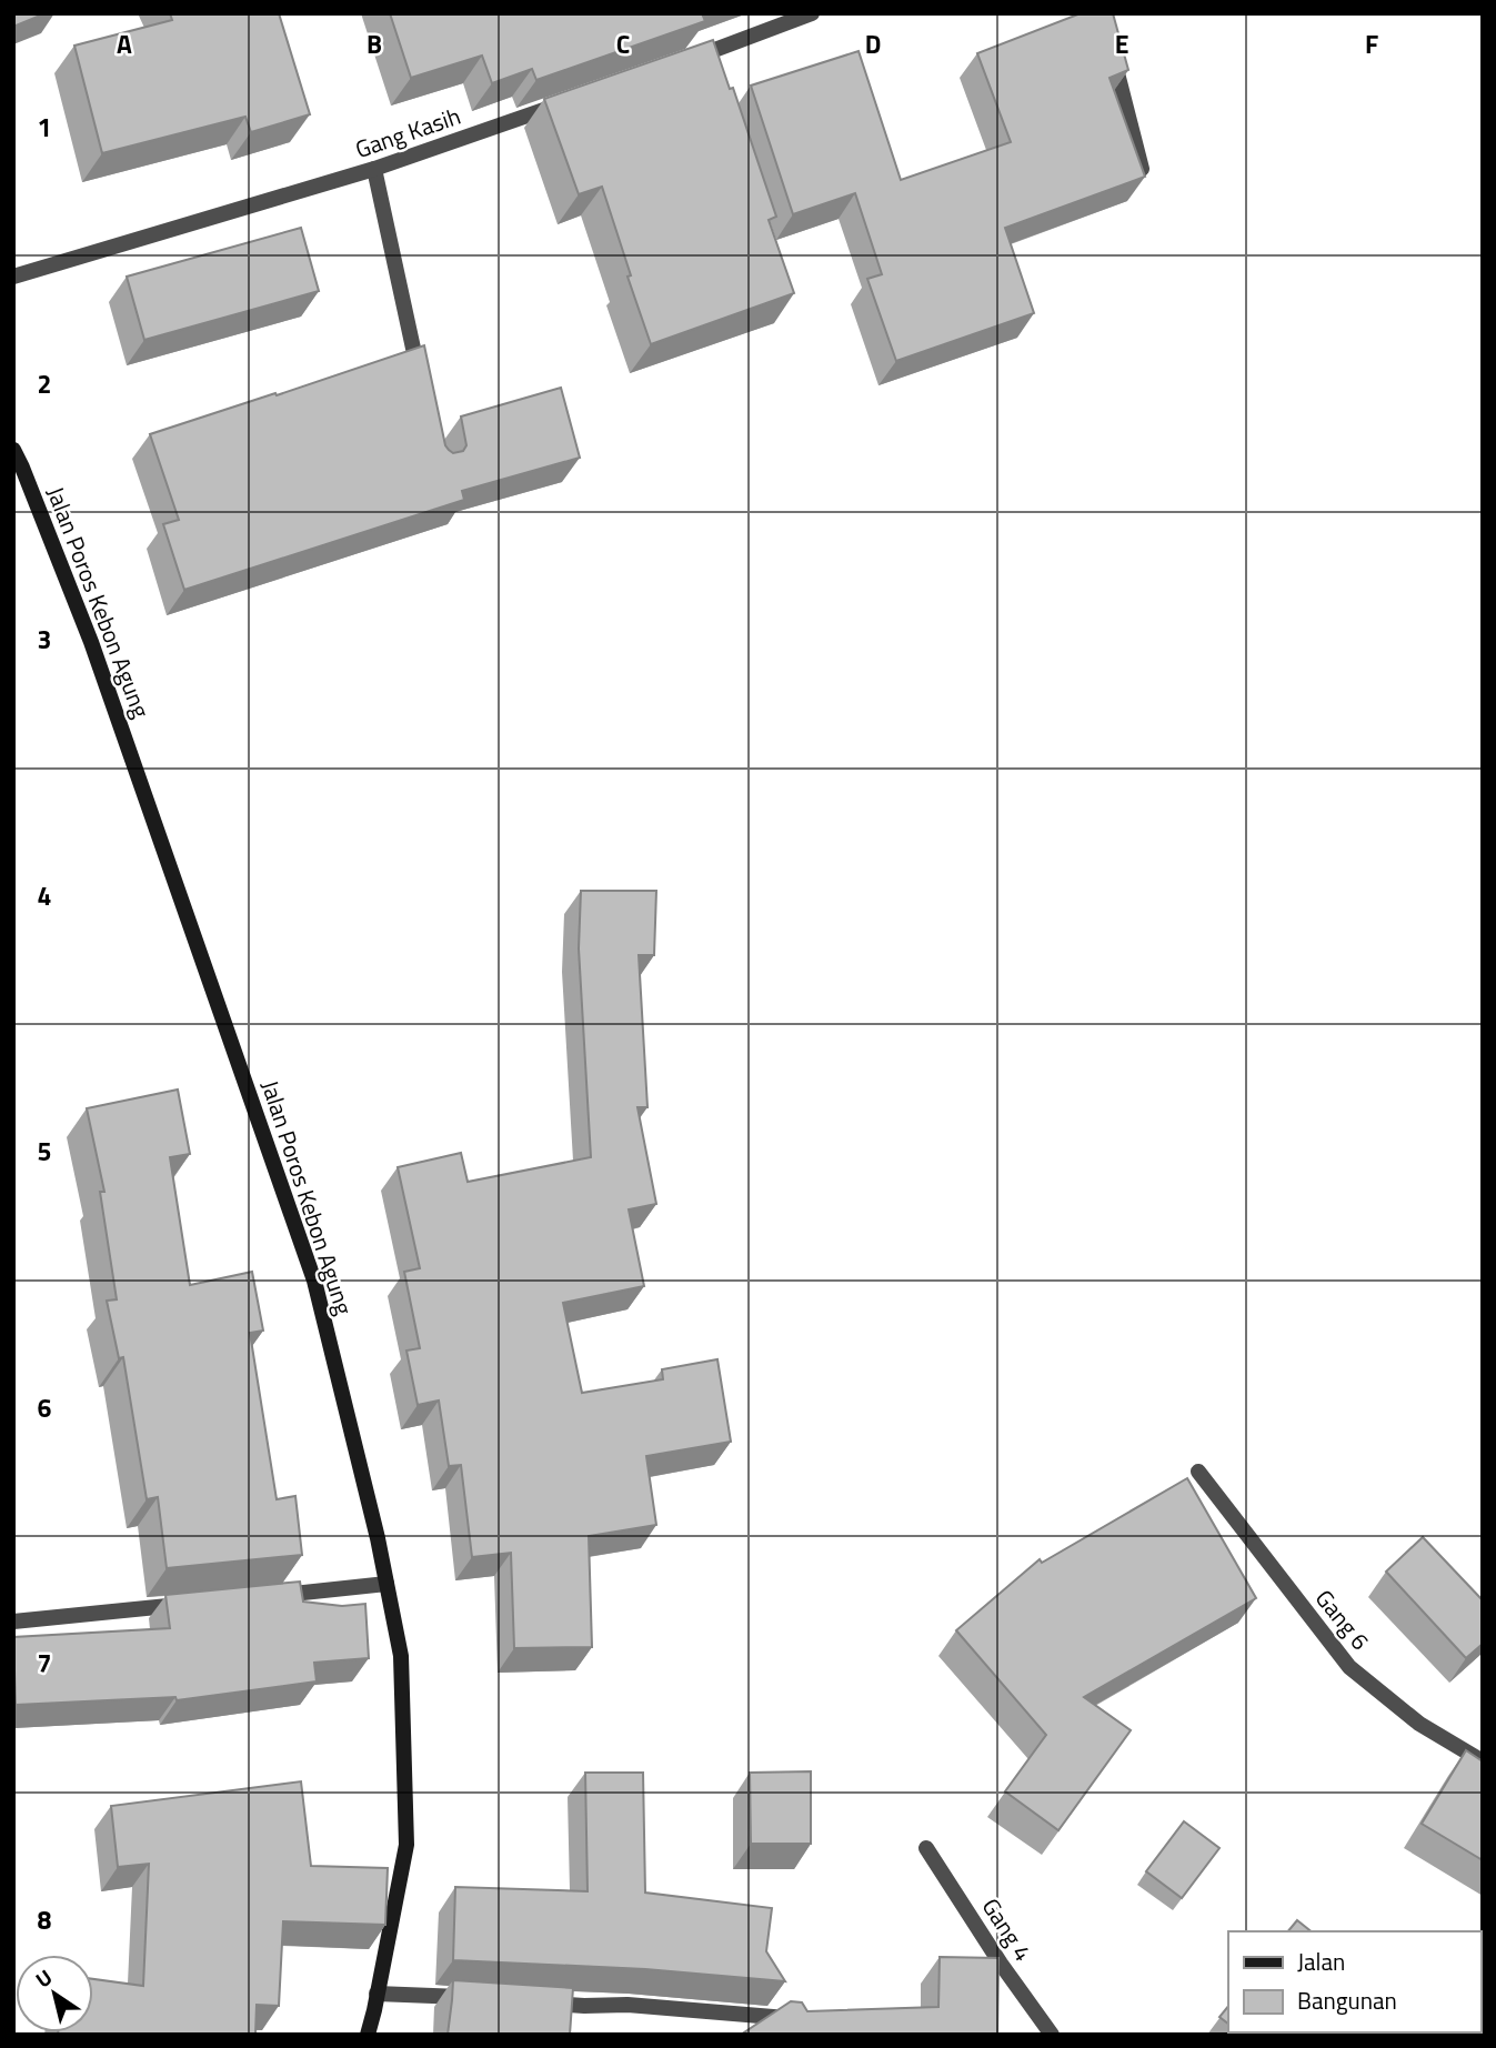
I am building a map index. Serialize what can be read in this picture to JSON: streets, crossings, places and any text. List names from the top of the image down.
{
  "streets": {
    "main road": ["Jalan Poros Kebon Agung"],
    "street": ["Gang Kasih", "Gang 6", "Gang 4"]
  },
  "legend": ["Jalan", "Bangunan"],
  "north": "top left",
  "grid": {
    "columns": [
      "A",
      "B",
      "C",
      "D",
      "E",
      "F"
    ],
    "rows": [
      "1",
      "2",
      "3",
      "4",
      "5",
      "6",
      "7",
      "8"
    ]
  }
}
